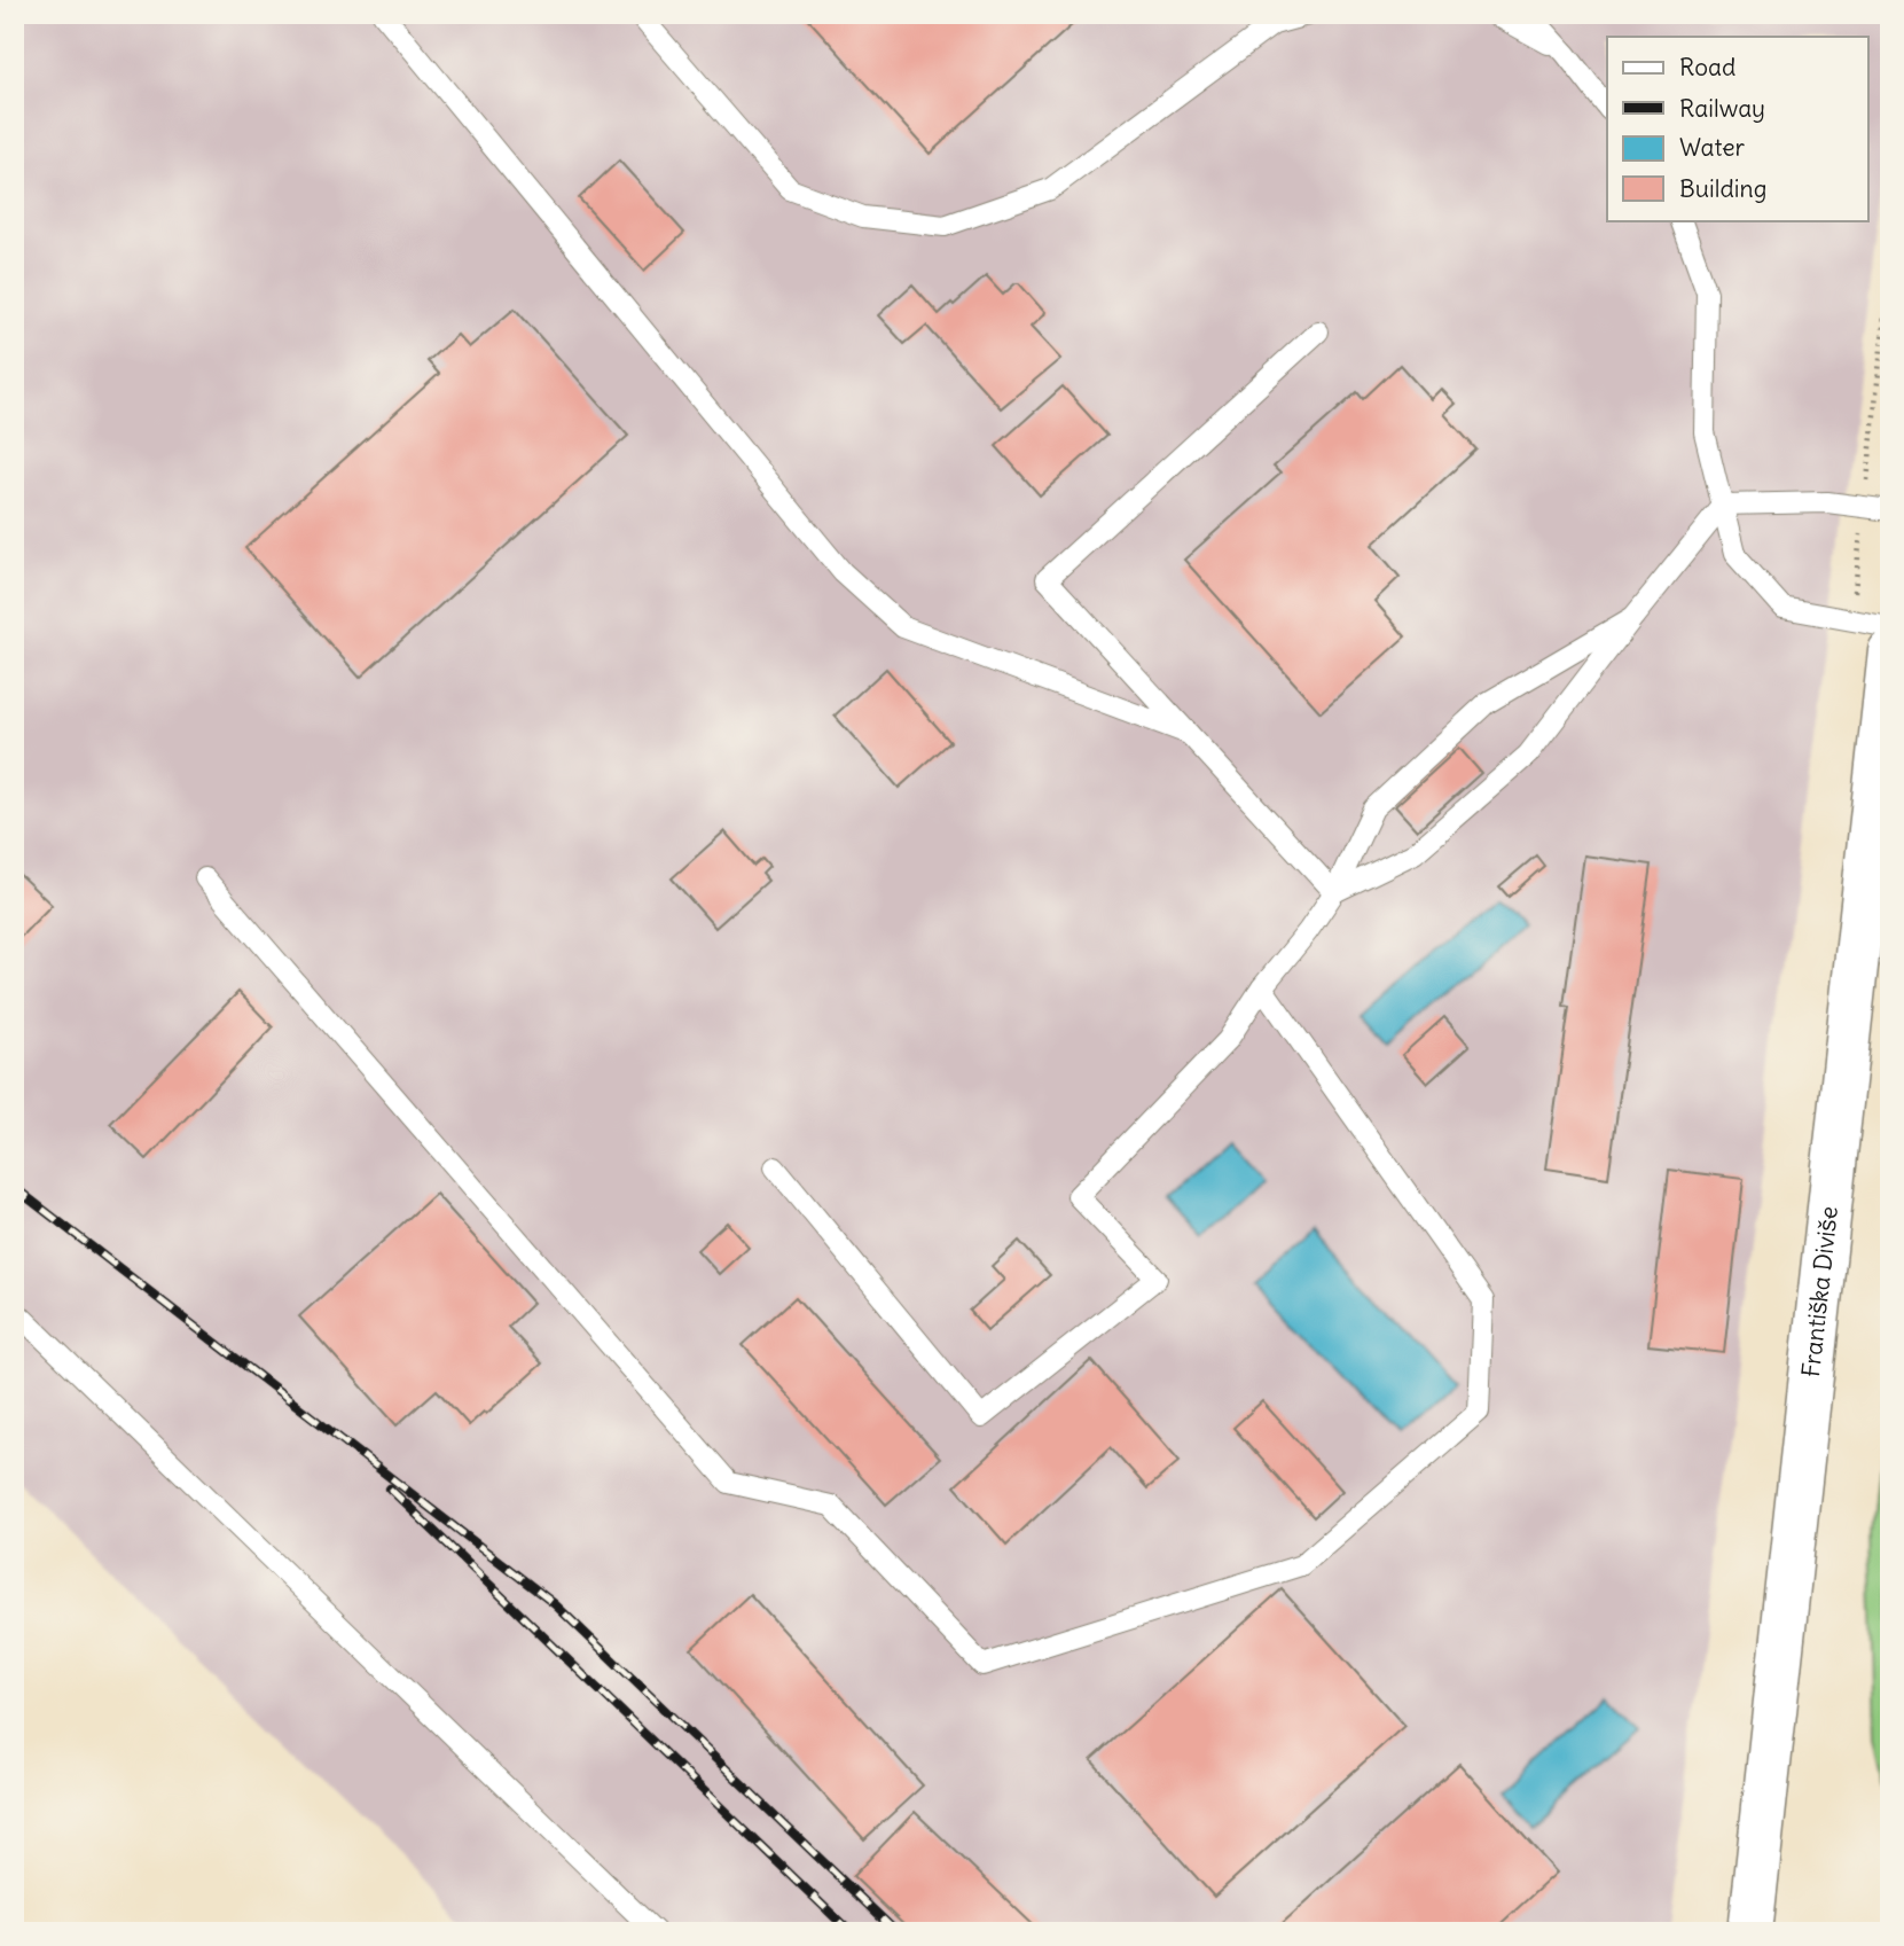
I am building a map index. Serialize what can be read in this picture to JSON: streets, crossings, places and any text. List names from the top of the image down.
{
  "streets": {
    "main road": ["Františka Diviše"]
  },
  "legend": [
    "Road",
    "Railway",
    "Water",
    "Building"
  ]
}
